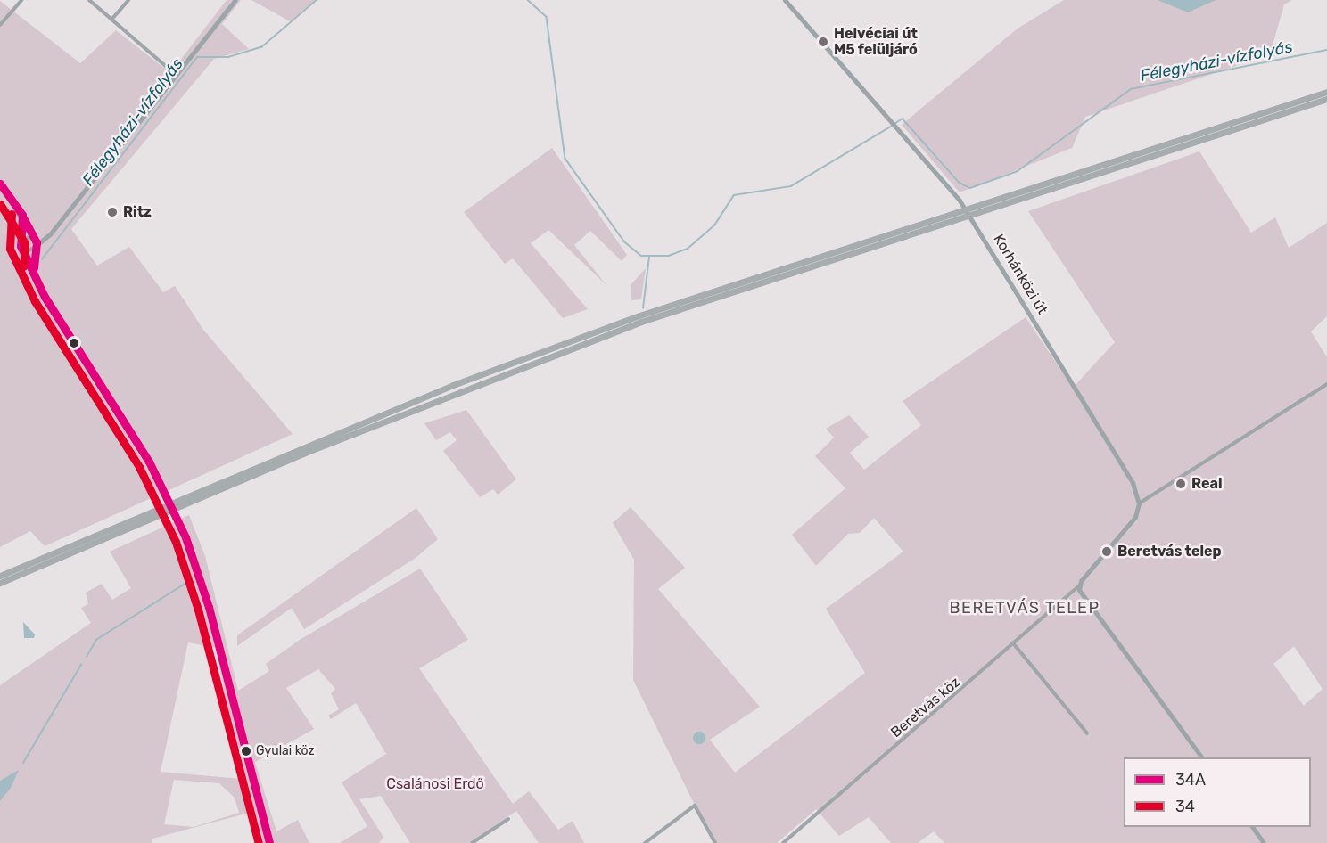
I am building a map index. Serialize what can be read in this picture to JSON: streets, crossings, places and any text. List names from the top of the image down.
{
  "streets": {
    "street": ["Korhánközi út", "Beretvás köz"]
  },
  "districts": ["BERETVÁS TELEP"],
  "water": ["Félegyházi-vízfolyás"],
  "parks": ["Csalánosi Erdő"],
  "places": [
    "Helvéciai út M5 felüljáró",
    "Ritz",
    "Real",
    "Beretvás telep",
    "Gyulai köz"
  ],
  "lines": ["transit line 34A", "transit line 34"],
  "legend": ["34A", "34"]
}
